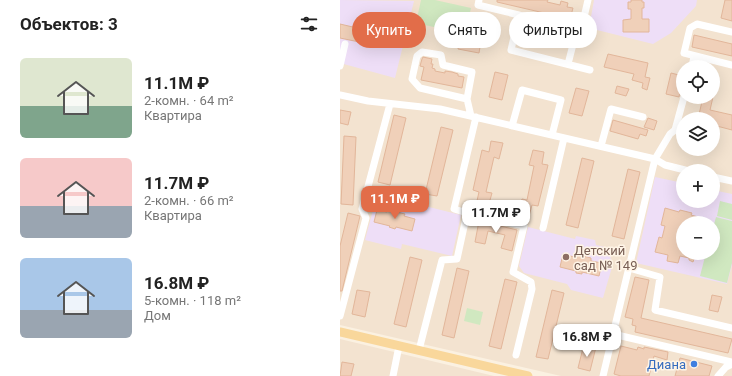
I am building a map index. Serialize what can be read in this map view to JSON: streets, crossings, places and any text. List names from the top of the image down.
{
  "places": ["Детский сад № 149", "Диана"],
  "page": {
    "heading": "Объектов: 3",
    "chip": ["Купить", "Снять", "Фильтры"],
    "list": [
      {
        "name": "11.1M ₽",
        "note": "2-комн. · 64 m² · Квартира"
      },
      {
        "name": "11.7M ₽",
        "note": "2-комн. · 66 m² · Квартира"
      },
      {
        "name": "16.8M ₽",
        "note": "5-комн. · 118 m² · Дом"
      }
    ],
    "map_buttons": ["+", "−"],
    "price": ["11.1M ₽", "11.7M ₽", "16.8M ₽"]
  }
}
